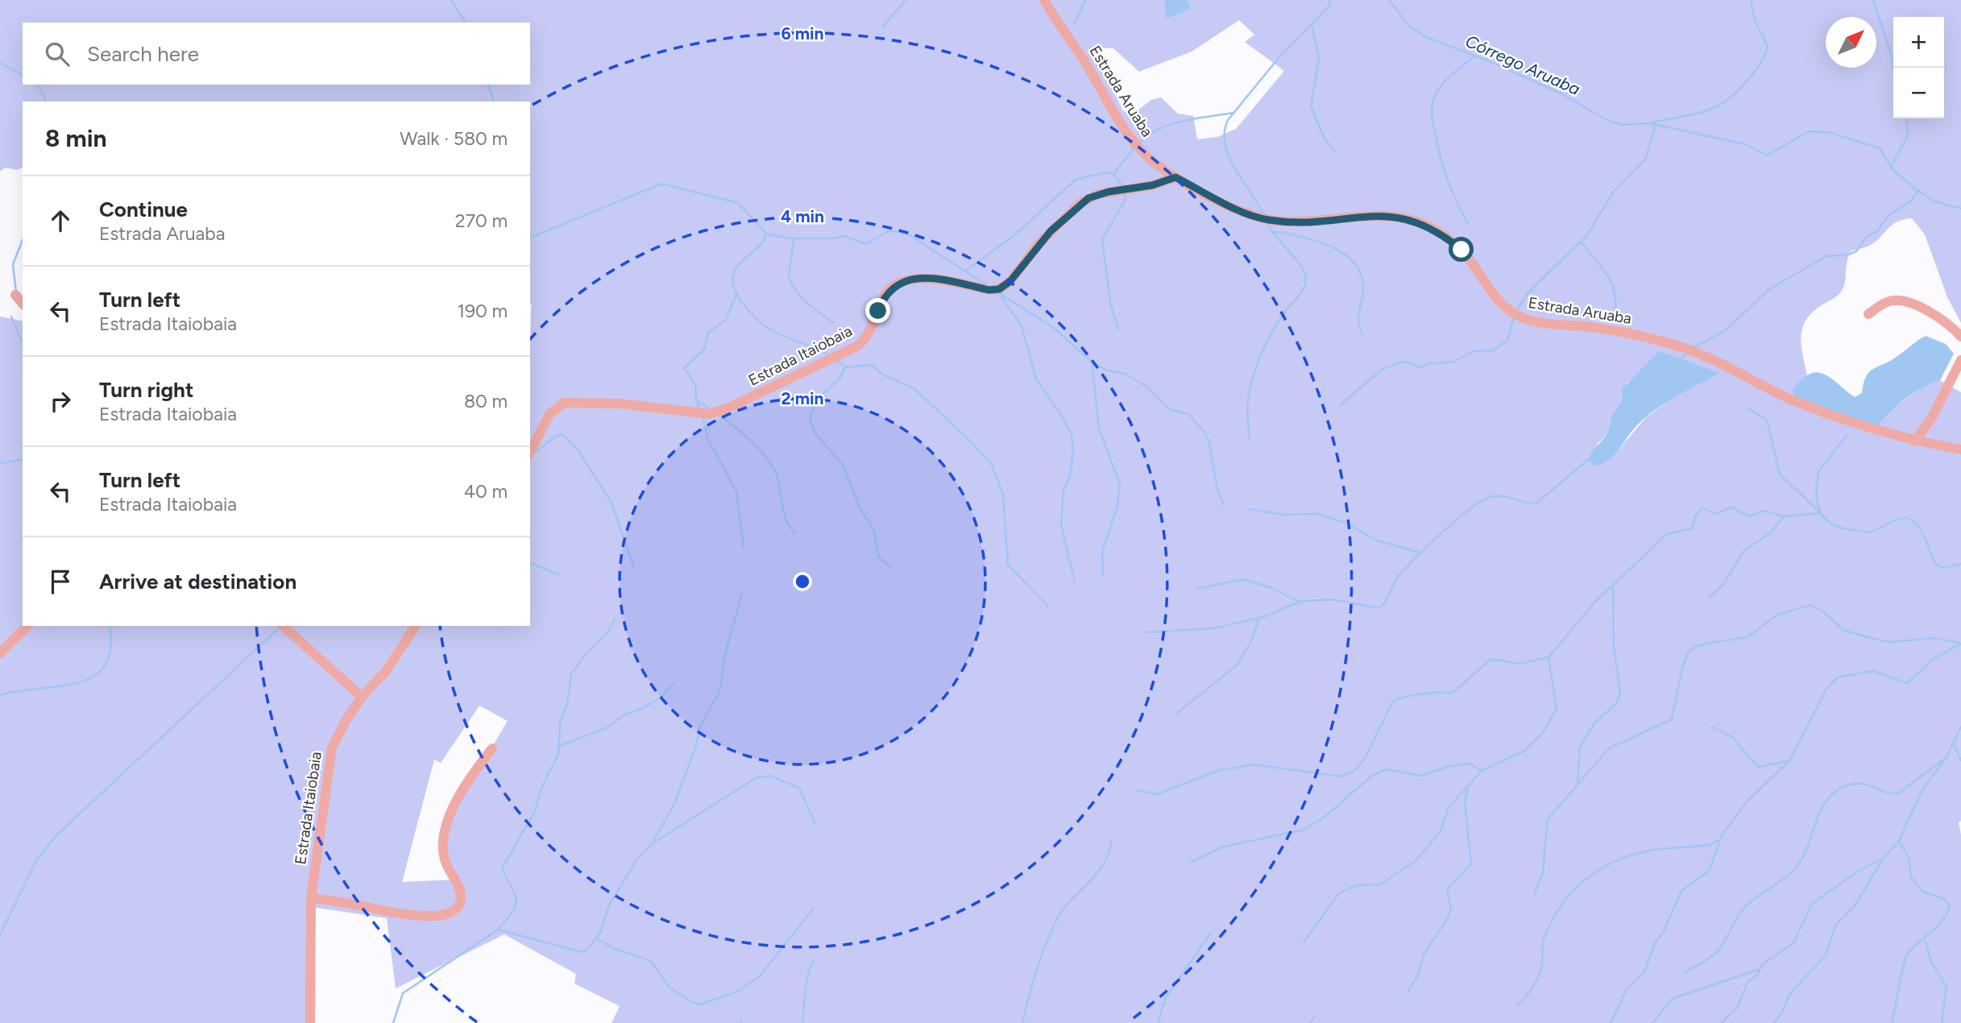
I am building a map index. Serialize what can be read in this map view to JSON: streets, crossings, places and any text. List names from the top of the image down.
{
  "streets": {
    "street": ["Estrada Aruaba", "Estrada Itaiobaia"]
  },
  "crossings": [
    ["Estrada Aruaba", "Estrada Itaiobaia"]
  ],
  "water": ["Córrego Aruaba"],
  "north": "top right",
  "page": {
    "map_buttons": ["+", "−"],
    "search": "Search here",
    "heading": ["8 min", "Walk · 580 m"],
    "list": [
      ["Continue", "Estrada Aruaba", "270 m"],
      ["Turn left", "Estrada Itaiobaia", "190 m"],
      ["Turn right", "Estrada Itaiobaia", "80 m"],
      ["Turn left", "Estrada Itaiobaia", "40 m"],
      "Arrive at destination"
    ]
  },
  "rings": ["6 min", "4 min", "2 min"]
}
